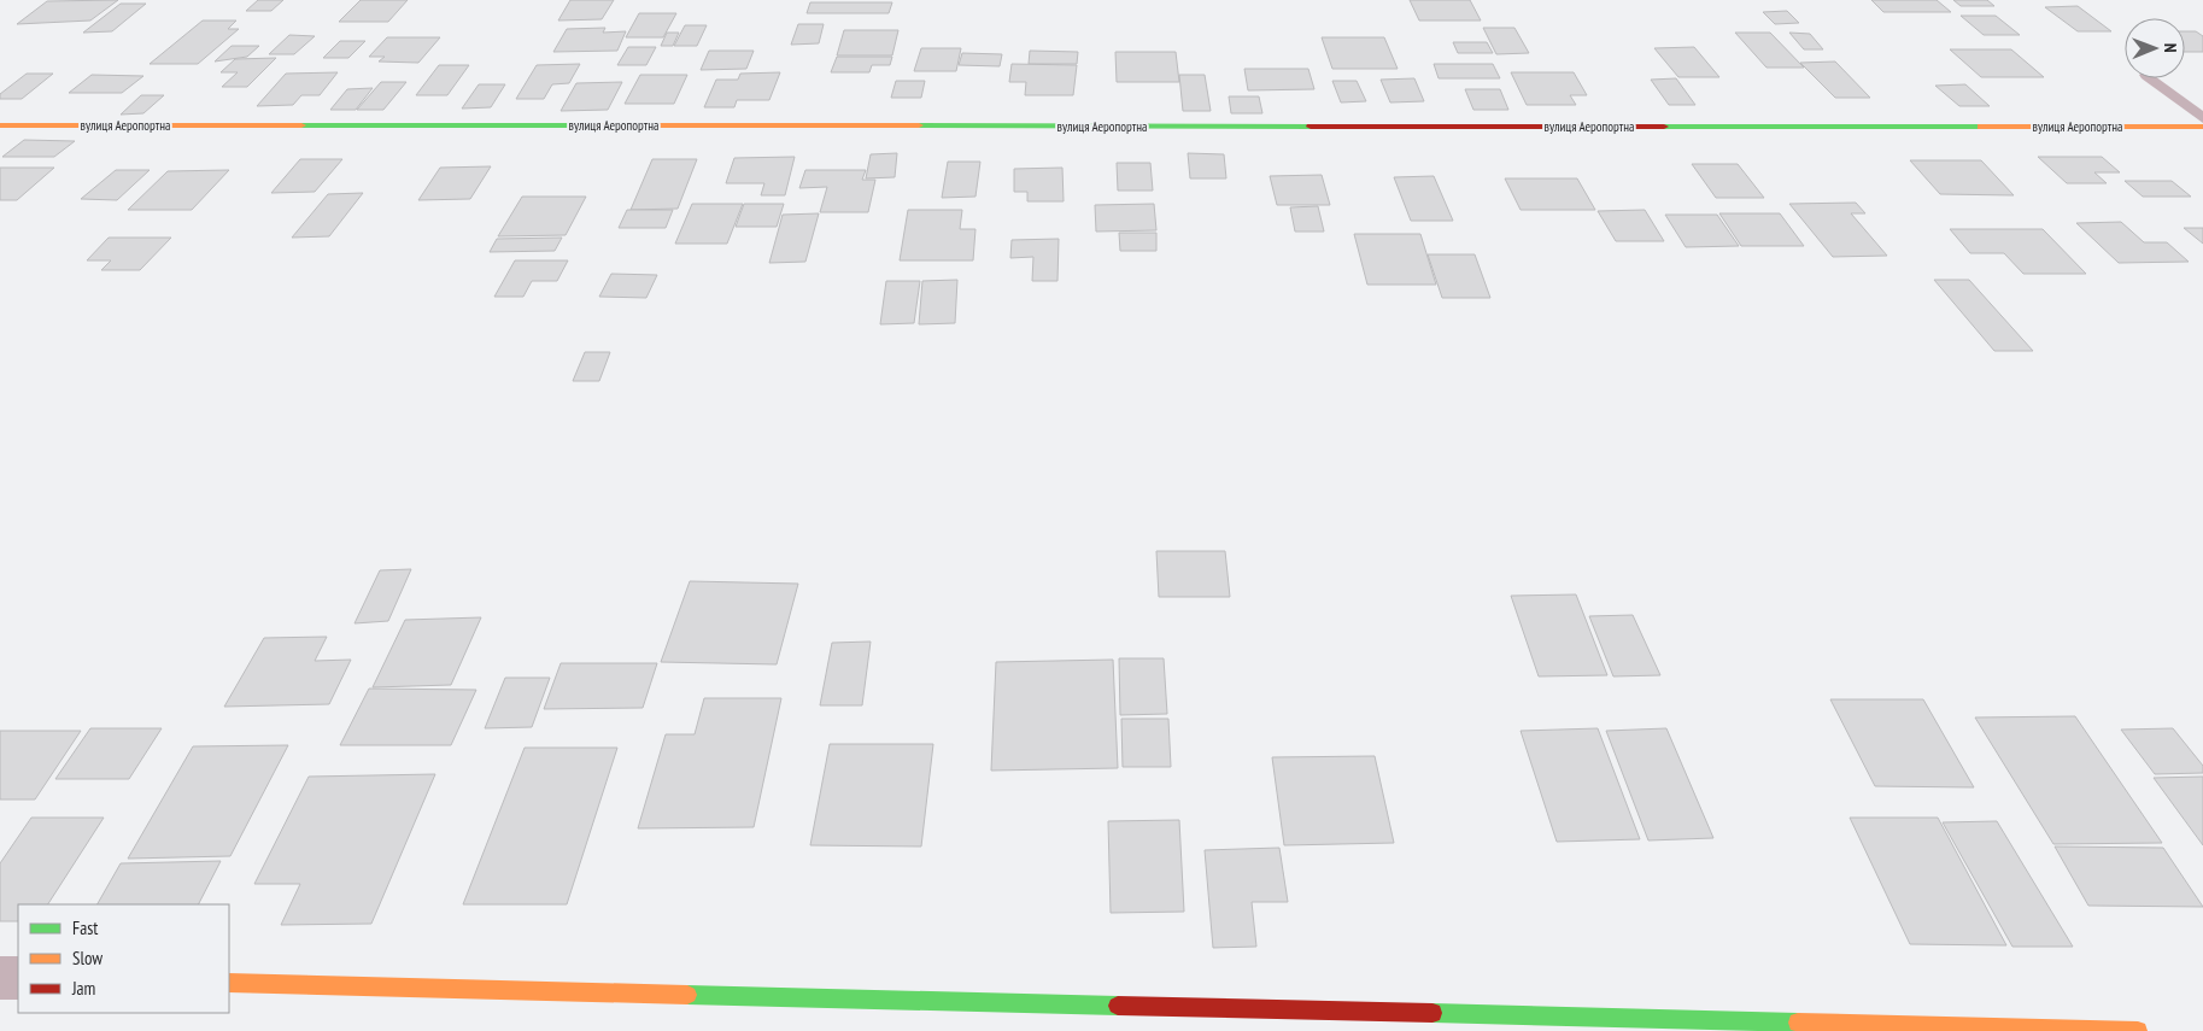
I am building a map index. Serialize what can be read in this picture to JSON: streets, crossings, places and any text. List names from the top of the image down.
{
  "streets": {
    "street": ["вулиця Аеропортна"]
  },
  "legend": ["Fast", "Slow", "Jam"],
  "north": "right"
}
